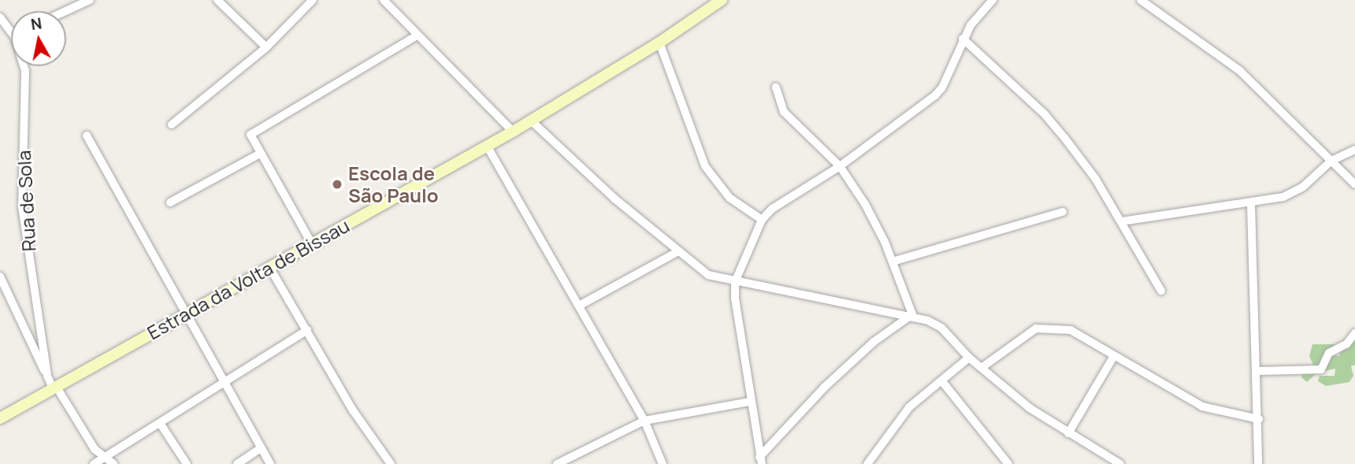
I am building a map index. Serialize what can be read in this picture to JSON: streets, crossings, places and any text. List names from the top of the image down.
{
  "streets": {
    "main road": ["Estrada da Volta de Bissau"],
    "street": ["Rua de Sola"]
  },
  "crossings": [
    ["Rua de Sola", "Estrada da Volta de Bissau"]
  ],
  "places": ["Escola de São Paulo"],
  "north": "top"
}
